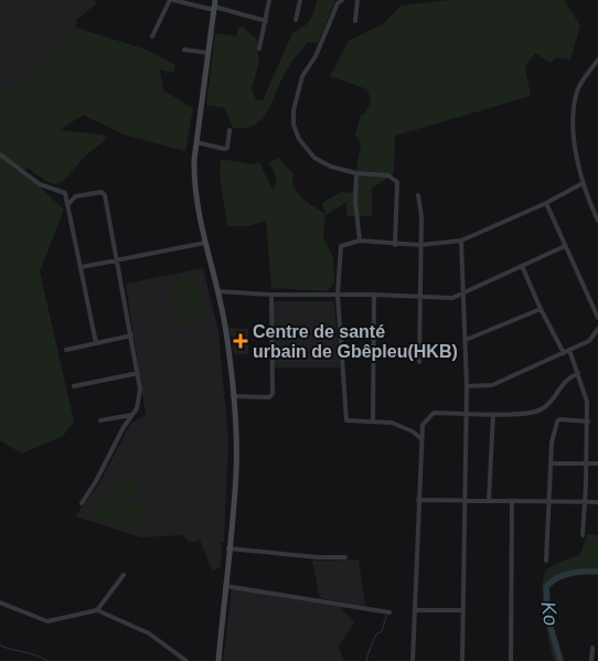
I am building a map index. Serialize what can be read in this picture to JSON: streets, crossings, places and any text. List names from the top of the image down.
{
  "water": ["Ko"],
  "places": {
    "health": ["Centre de santé urbain de Gbêpleu(HKB)"]
  }
}
